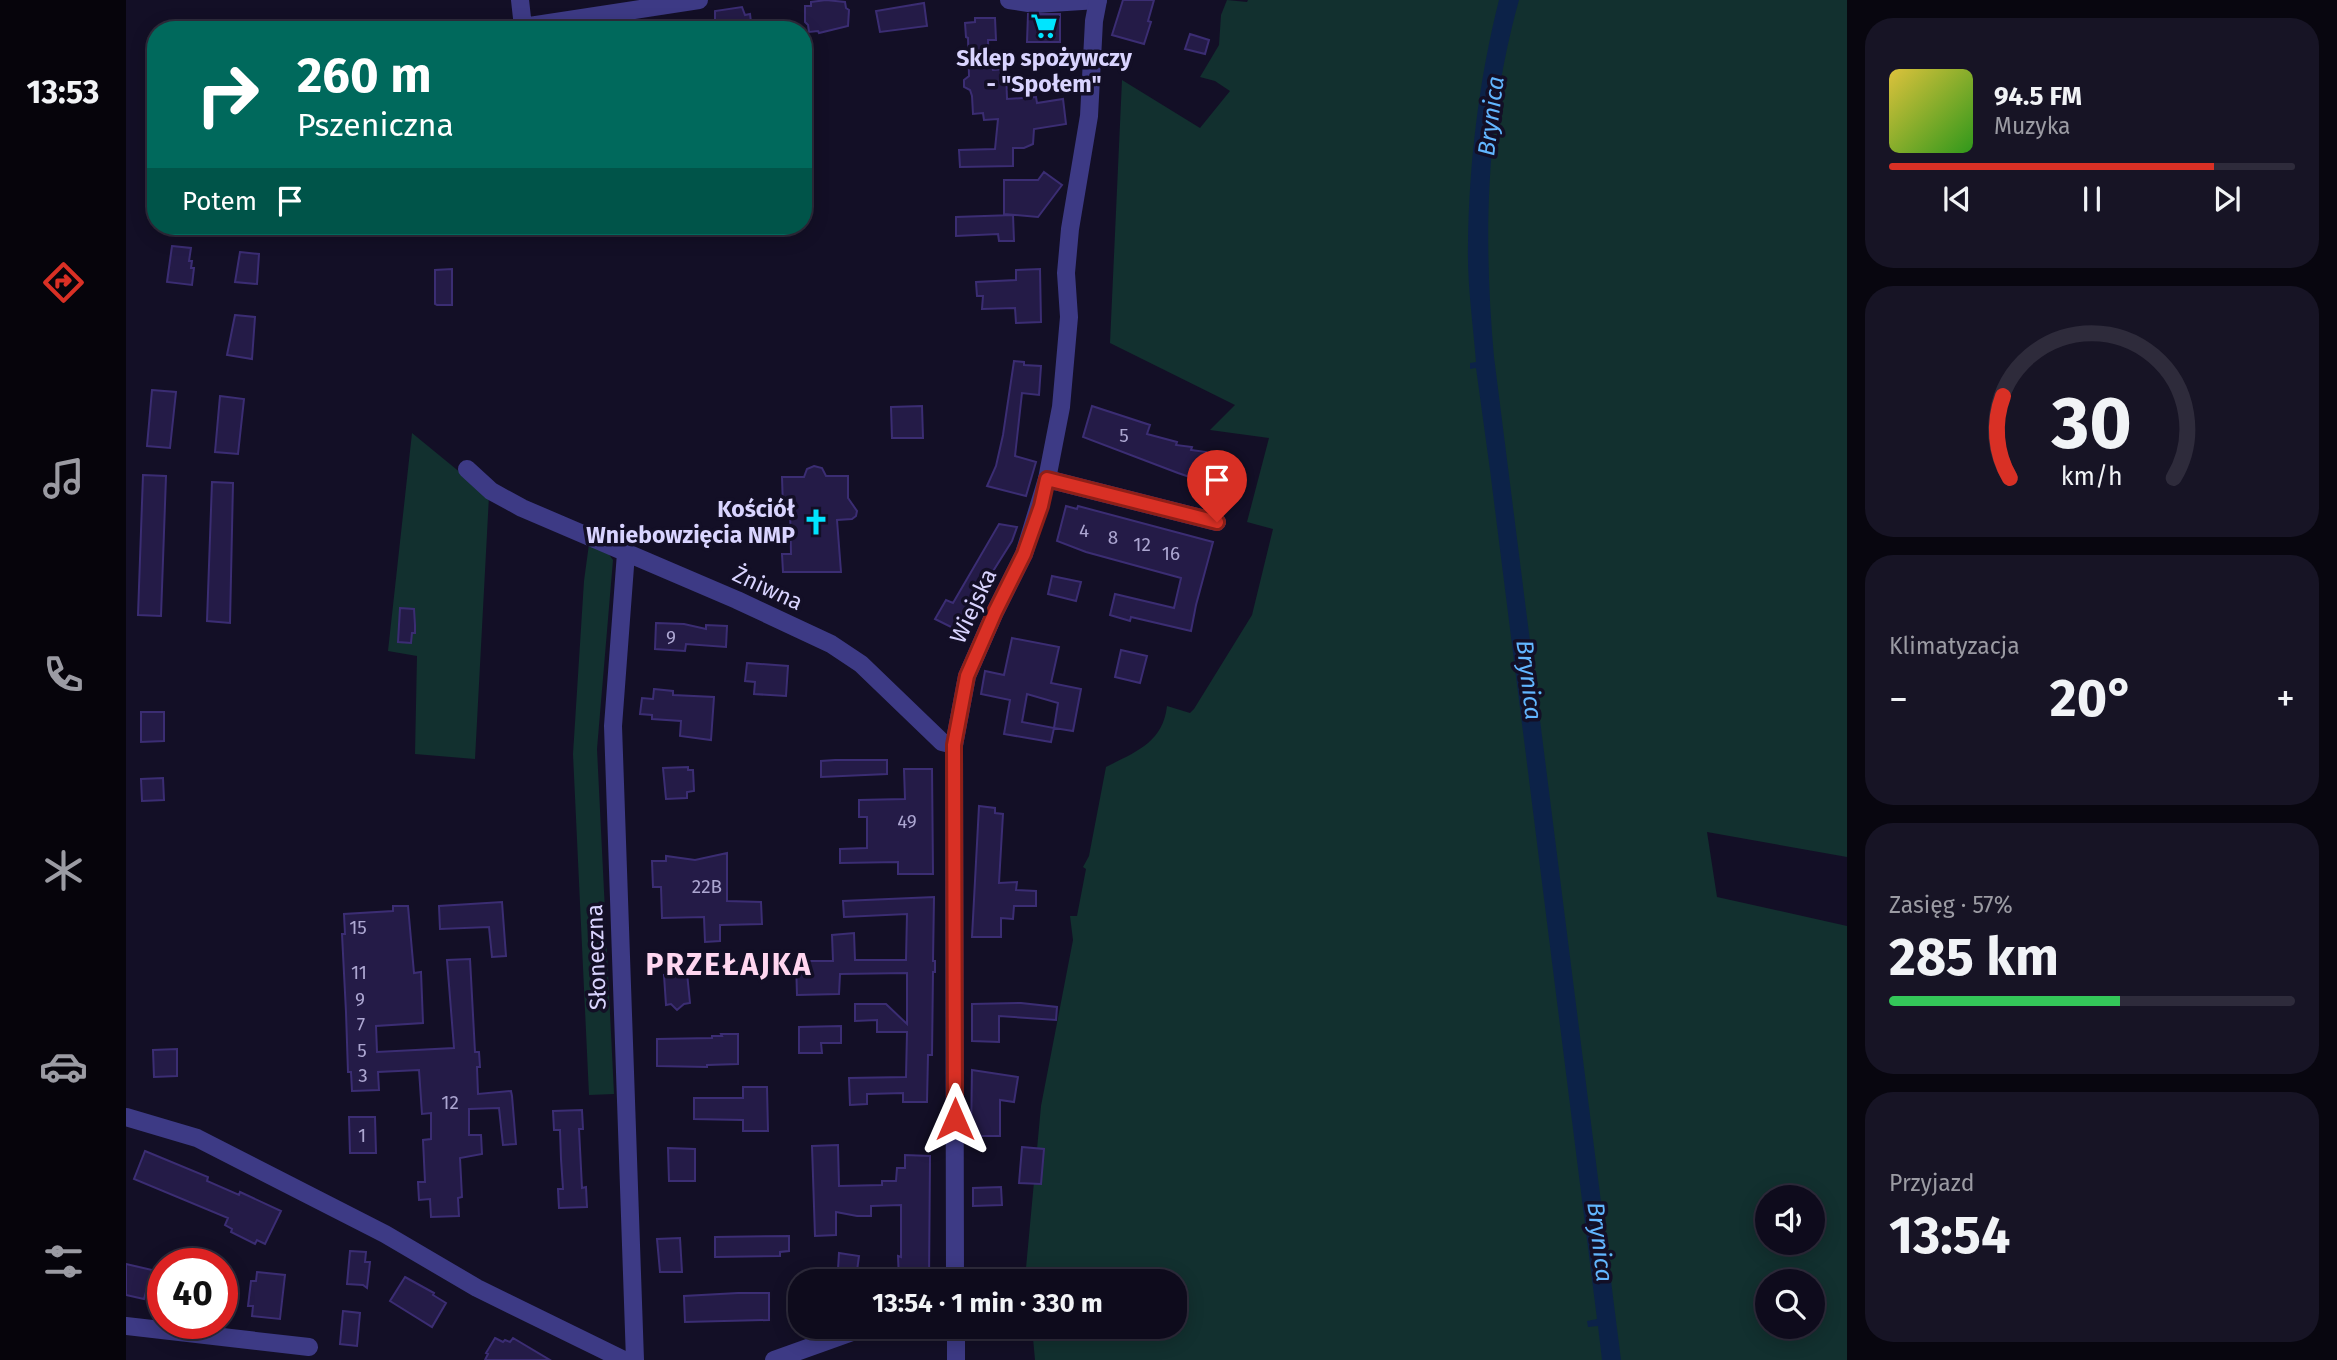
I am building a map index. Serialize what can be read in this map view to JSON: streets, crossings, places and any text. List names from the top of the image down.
{
  "streets": {
    "street": ["Żniwna", "Wiejska", "Słoneczna"]
  },
  "crossings": [
    ["Żniwna", "Wiejska"],
    ["Żniwna", "Słoneczna"]
  ],
  "districts": ["PRZEŁAJKA"],
  "water": ["Brynica"],
  "places": {
    "supermarket": ["Sklep spożywczy - \"Społem\""],
    "church": ["Kościół Wniebowzięcia NMP"]
  },
  "house_numbers": [
    "5",
    "4",
    "8",
    "12",
    "16",
    "9",
    "49",
    "22B",
    "15",
    "11",
    "9",
    "7",
    "5",
    "3",
    "12",
    "1"
  ],
  "page": {
    "tabs": "13:53",
    "turn": ["260 m", "Pszeniczna"],
    "song": ["94.5 FM", "Muzyka"],
    "then": "Potem",
    "tile": [
      "Klimatyzacja",
      ["Zasięg · 57%", "285 km"],
      ["Przyjazd", "13:54"]
    ],
    "heat": ["−", "20°", "+"],
    "limit": "40",
    "trip": "13:54 · 1 min · 330 m",
    "gauge": ["30", "km/h"]
  }
}
